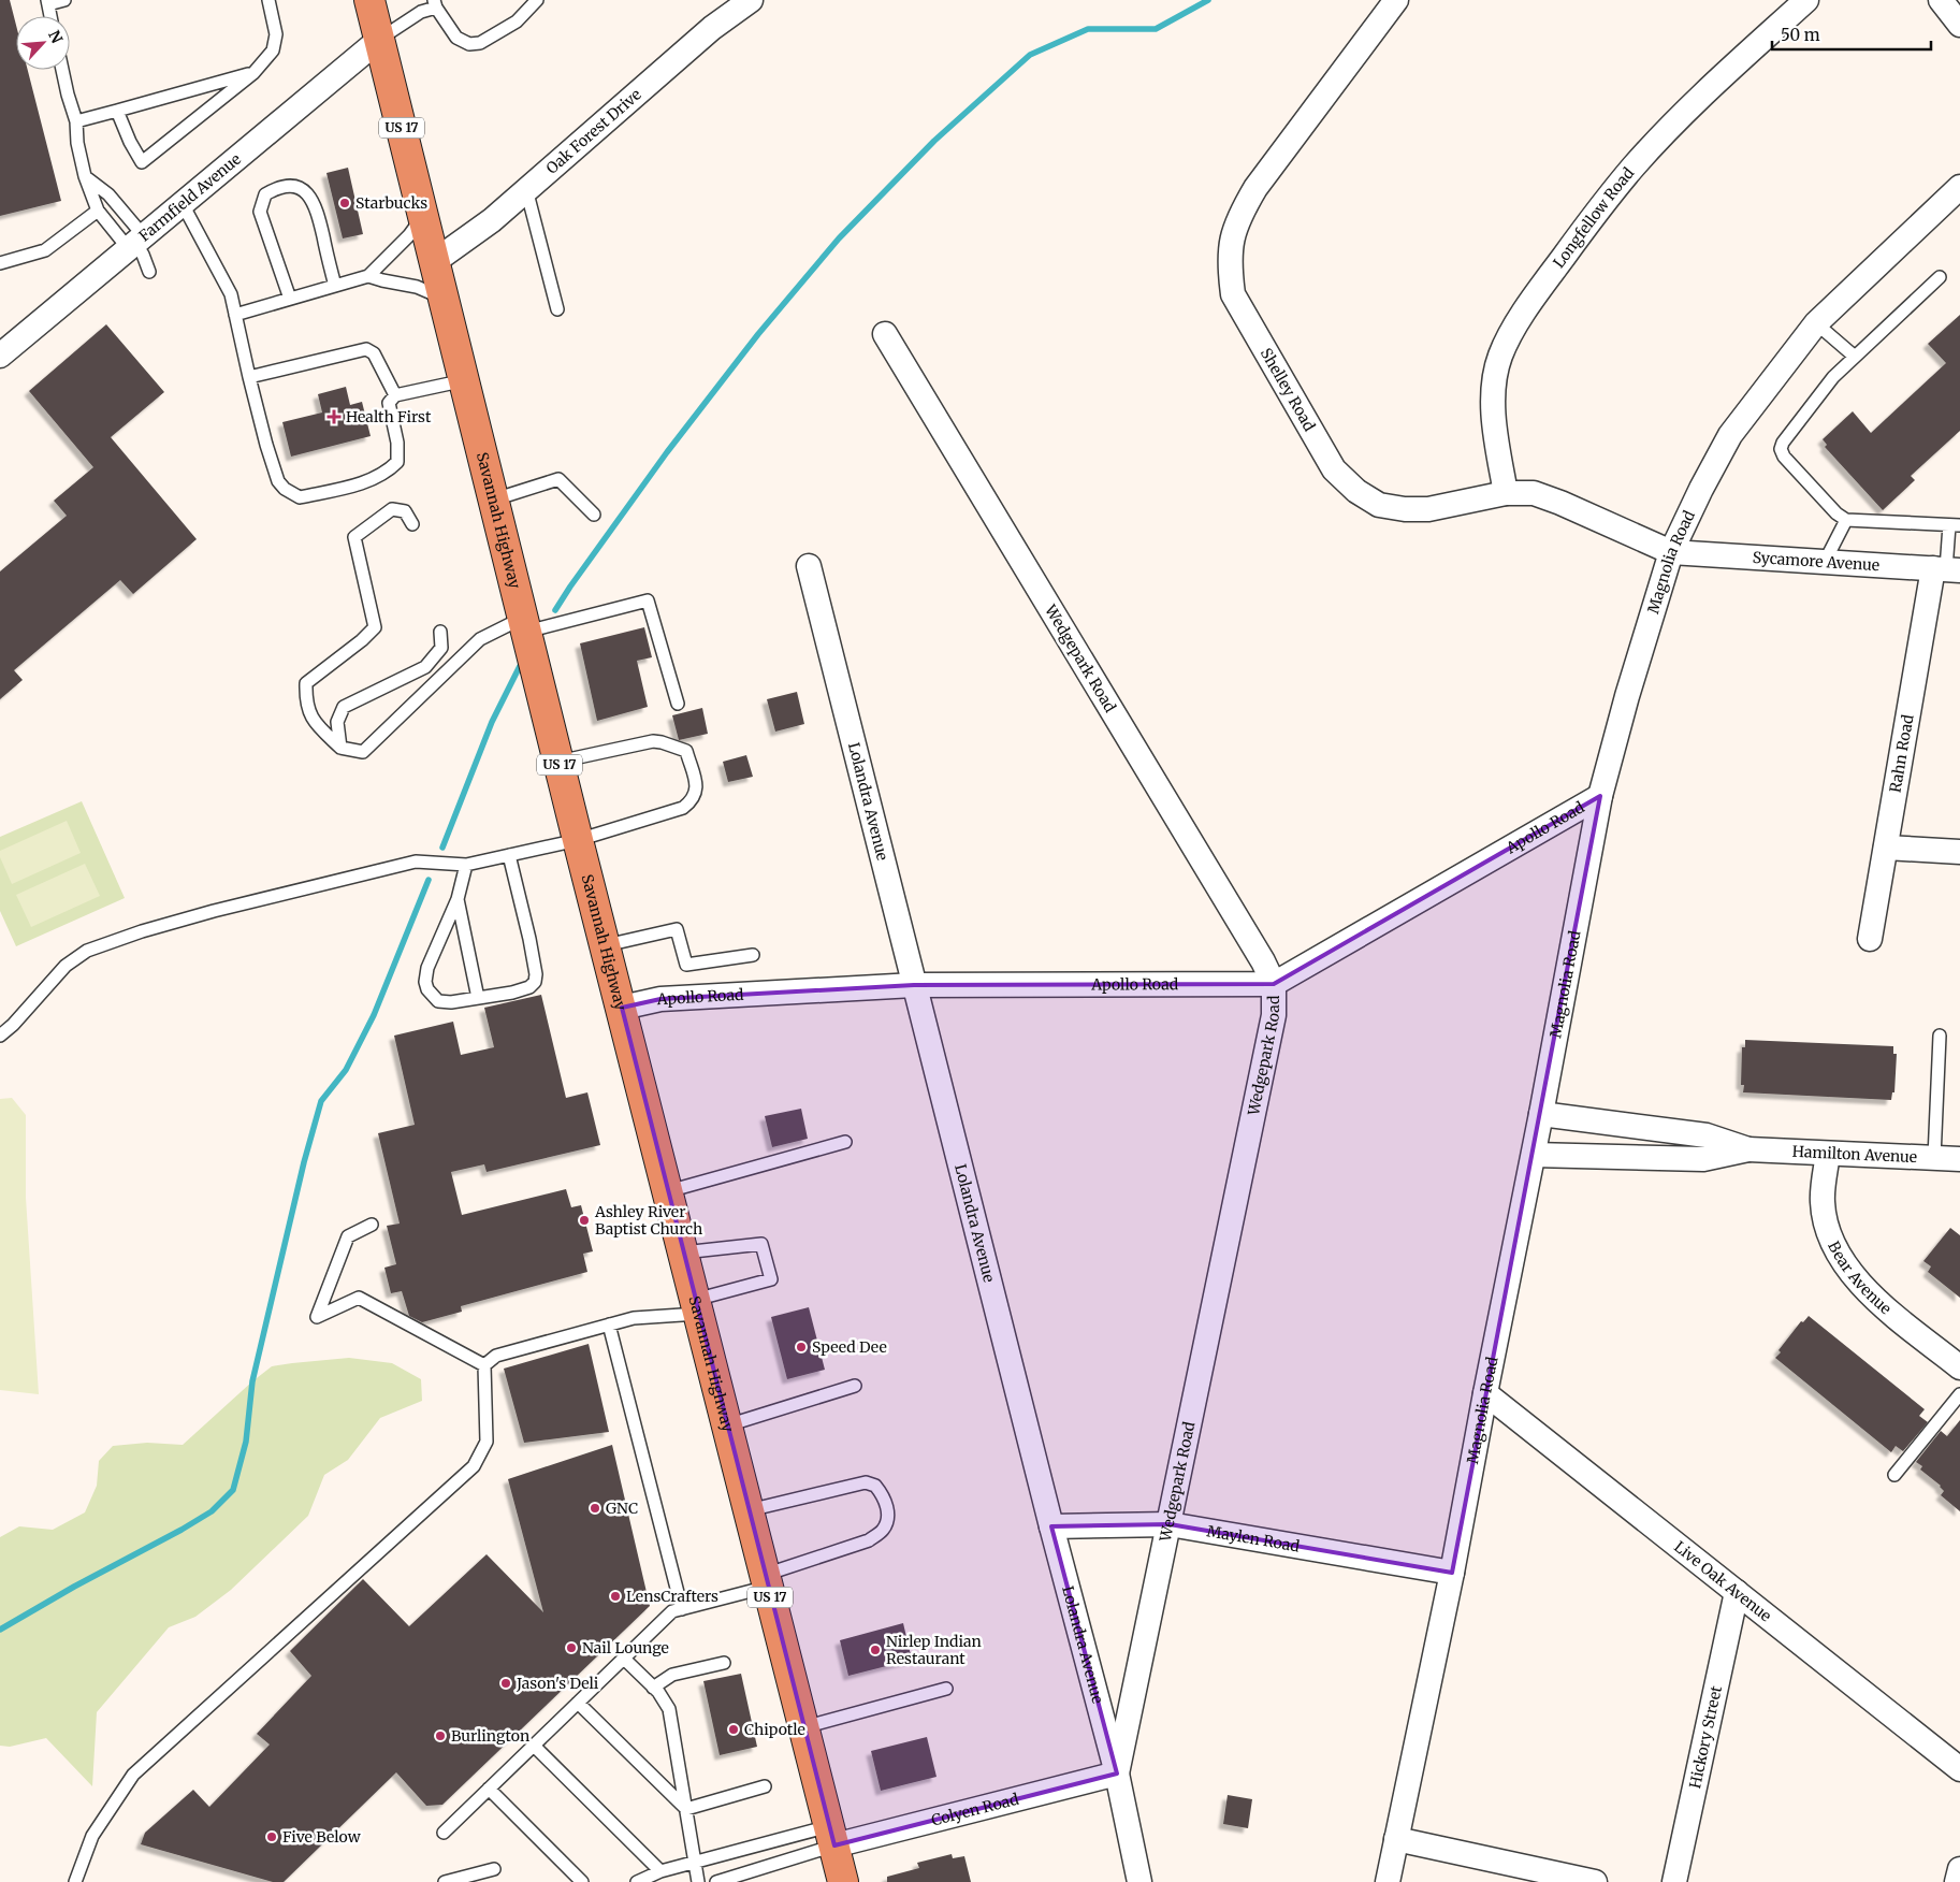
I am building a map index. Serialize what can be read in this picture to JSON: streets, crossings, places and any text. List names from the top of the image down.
{
  "streets": {
    "highway": ["US 17", "Savannah Highway"],
    "street": [
      "Oak Forest Drive",
      "Farmfield Avenue",
      "Longfellow Road",
      "Shelley Road",
      "Sycamore Avenue",
      "Magnolia Road",
      "Wedgepark Road",
      "Rahn Road",
      "Lolandra Avenue",
      "Apollo Road",
      "Hamilton Avenue",
      "Bear Avenue",
      "Maylen Road",
      "Live Oak Avenue",
      "Hickory Street",
      "Colyen Road"
    ]
  },
  "crossings": [
    ["Oak Forest Drive", "Savannah Highway"],
    ["Farmfield Avenue", "Savannah Highway"],
    ["Longfellow Road", "Shelley Road"],
    ["Shelley Road", "Sycamore Avenue"],
    ["Shelley Road", "Magnolia Road"],
    ["Savannah Highway", "Apollo Road"],
    ["Savannah Highway", "Colyen Road"],
    ["Sycamore Avenue", "Magnolia Road"],
    ["Sycamore Avenue", "Rahn Road"],
    ["Magnolia Road", "Apollo Road"],
    ["Magnolia Road", "Hamilton Avenue"],
    ["Magnolia Road", "Maylen Road"],
    ["Magnolia Road", "Live Oak Avenue"],
    ["Wedgepark Road", "Lolandra Avenue"],
    ["Wedgepark Road", "Apollo Road"],
    ["Wedgepark Road", "Maylen Road"],
    ["Wedgepark Road", "Colyen Road"],
    ["Lolandra Avenue", "Apollo Road"],
    ["Lolandra Avenue", "Maylen Road"],
    ["Lolandra Avenue", "Colyen Road"],
    ["Hamilton Avenue", "Bear Avenue"],
    ["Live Oak Avenue", "Hickory Street"]
  ],
  "places": {
    "other": [
      "Starbucks",
      "Ashley River Baptist Church",
      "Speed Dee",
      "GNC",
      "LensCrafters",
      "Nail Lounge",
      "Nirlep Indian Restaurant",
      "Jason's Deli",
      "Chipotle",
      "Burlington",
      "Five Below"
    ],
    "health": ["Health First"]
  },
  "scale_bar": "50 m",
  "north": "top right"
}
